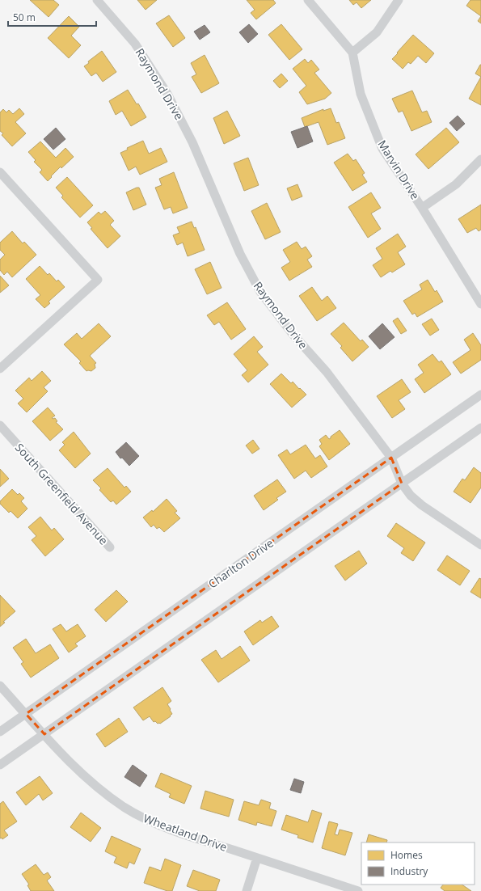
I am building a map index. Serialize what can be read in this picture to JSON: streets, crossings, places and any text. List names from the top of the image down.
{
  "streets": {
    "street": [
      "Raymond Drive",
      "Marvin Drive",
      "South Greenfield Avenue",
      "Charlton Drive",
      "Wheatland Drive"
    ]
  },
  "crossings": [
    ["Raymond Drive", "Charlton Drive"],
    ["Charlton Drive", "Wheatland Drive"]
  ],
  "legend": ["Homes", "Industry"],
  "scale_bar": "50 m"
}
